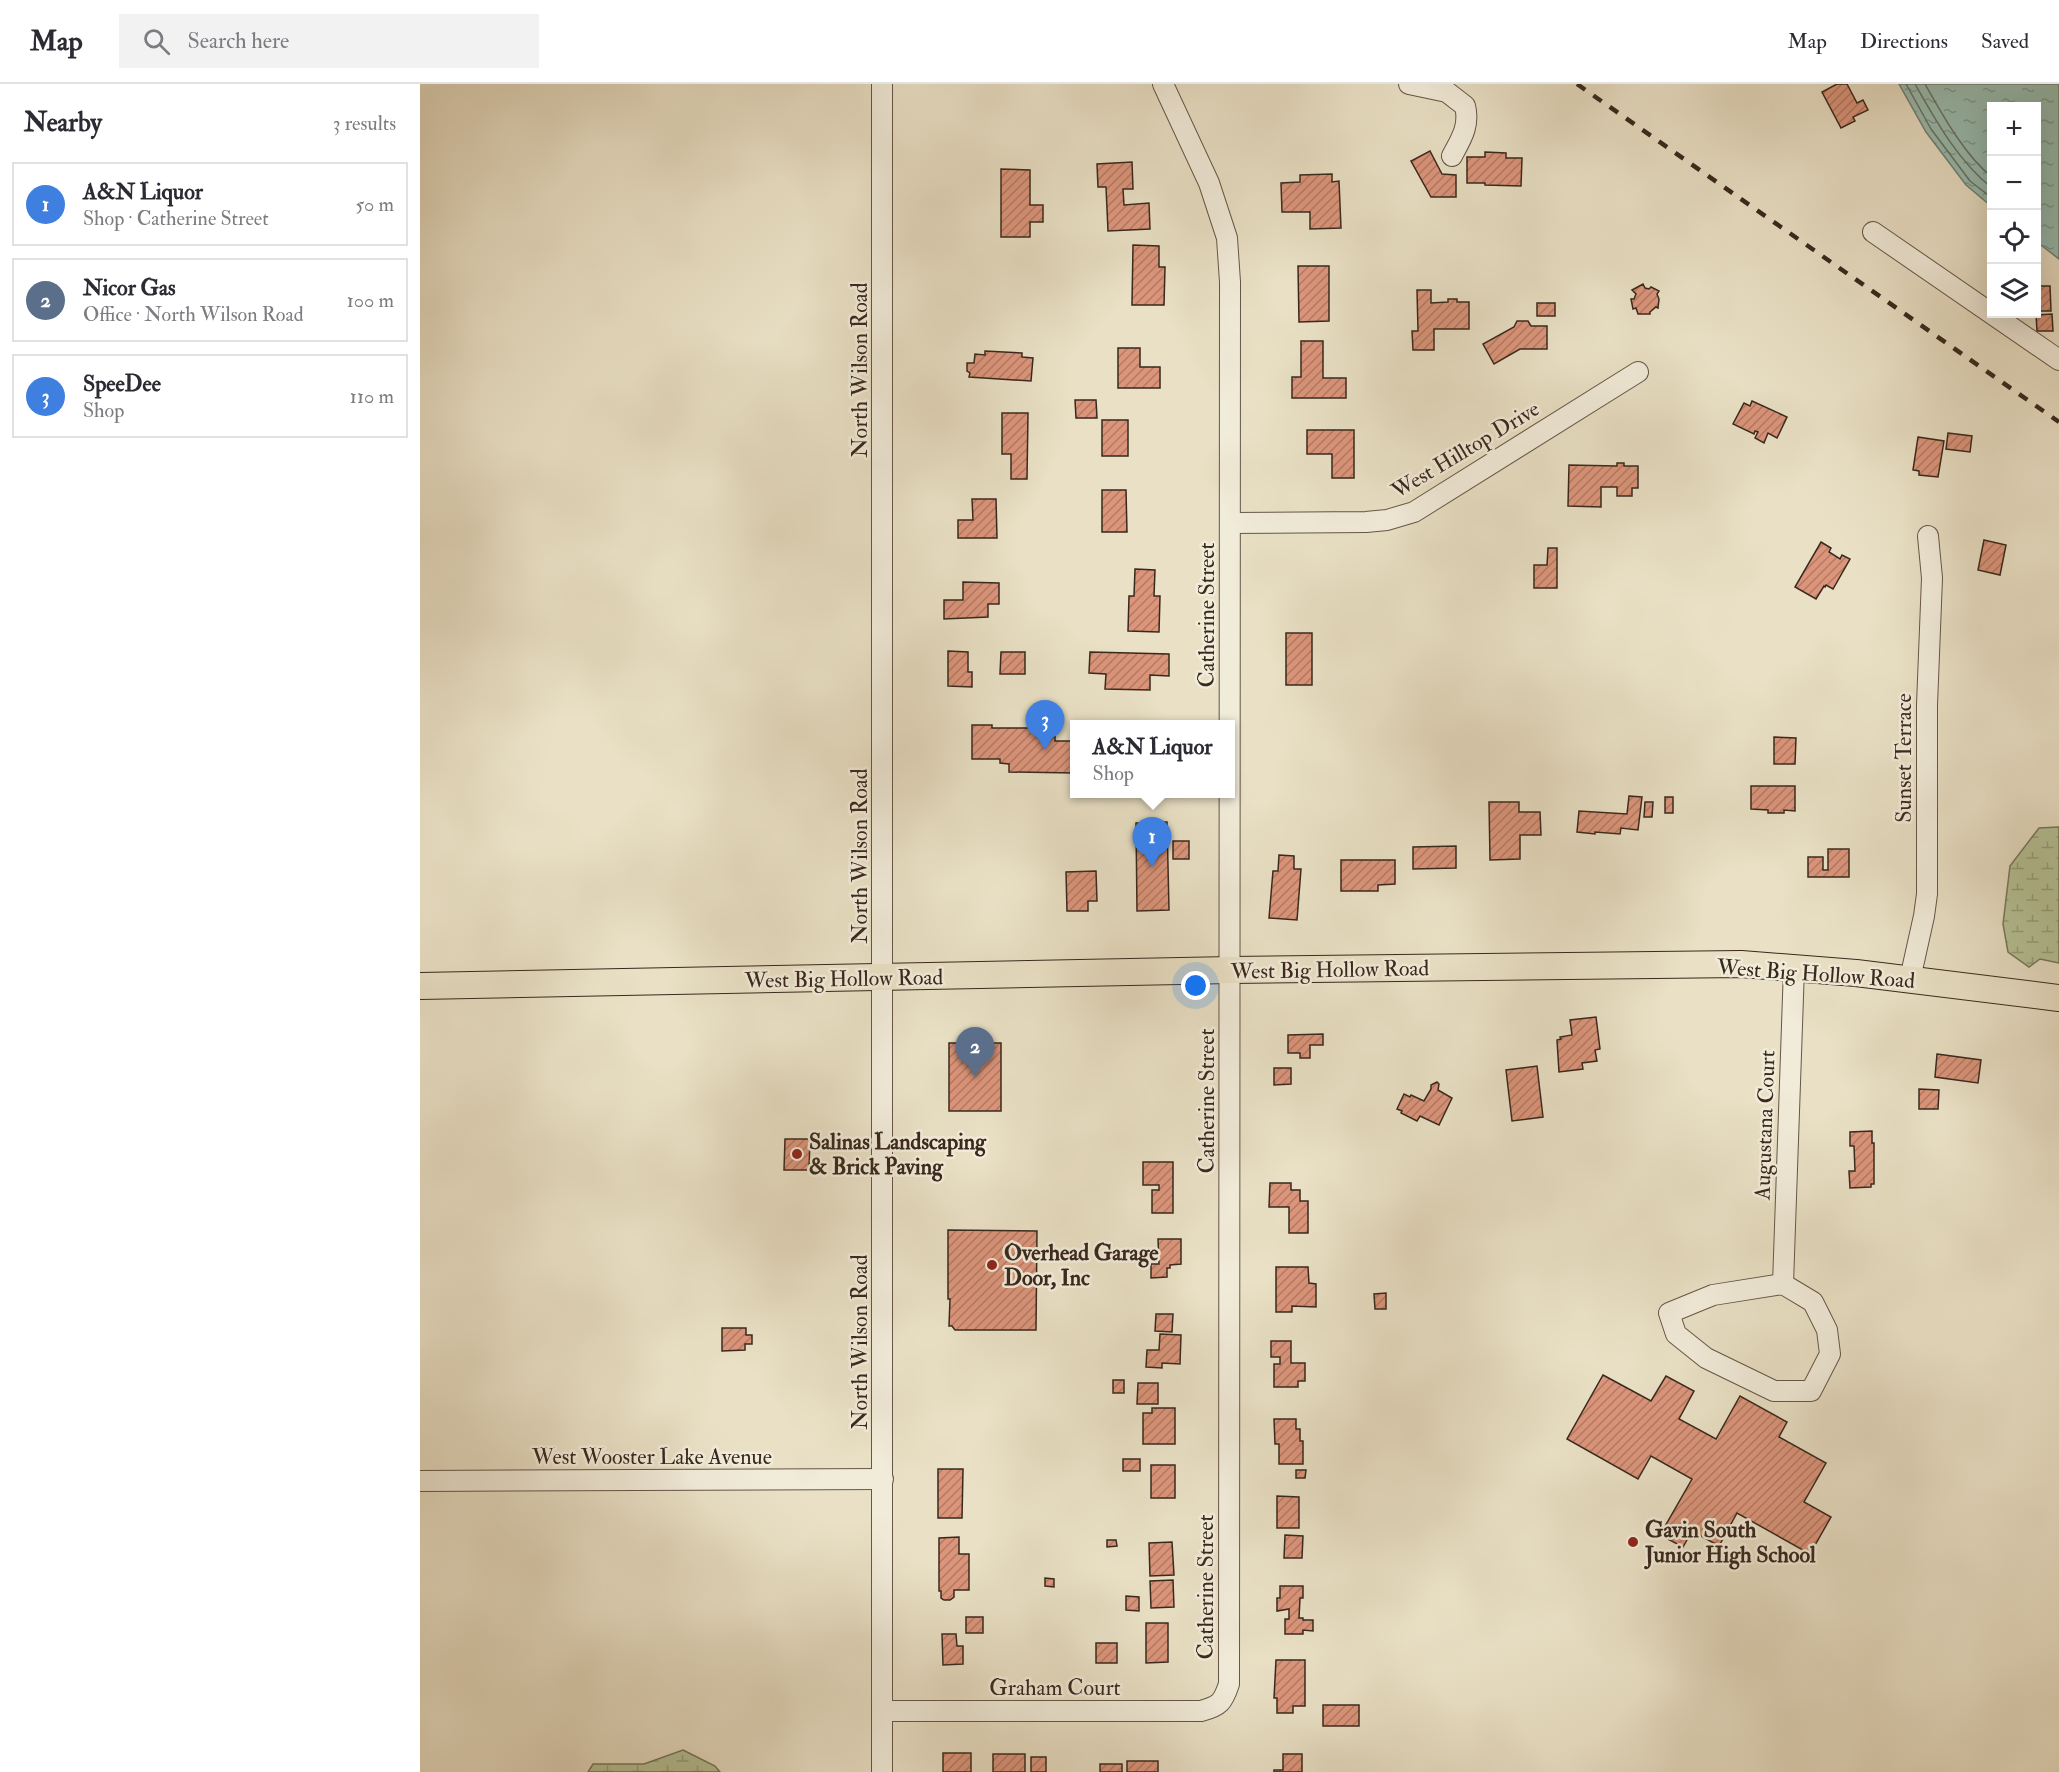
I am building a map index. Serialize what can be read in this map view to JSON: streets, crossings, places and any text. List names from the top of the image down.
{
  "streets": {
    "main road": ["West Big Hollow Road"],
    "street": [
      "North Wilson Road",
      "West Hilltop Drive",
      "Catherine Street",
      "Sunset Terrace",
      "Augustana Court",
      "West Wooster Lake Avenue",
      "Graham Court"
    ]
  },
  "crossings": [
    ["North Wilson Road", "West Big Hollow Road"],
    ["North Wilson Road", "West Wooster Lake Avenue"],
    ["North Wilson Road", "Graham Court"],
    ["West Hilltop Drive", "Catherine Street"],
    ["Catherine Street", "West Big Hollow Road"],
    ["Catherine Street", "Graham Court"],
    ["Sunset Terrace", "West Big Hollow Road"],
    ["West Big Hollow Road", "Augustana Court"]
  ],
  "places": ["Salinas Landscaping & Brick Paving", "Overhead Garage Door, Inc", "Gavin South Junior High School"],
  "page": {
    "header": "Map",
    "search": "Search here",
    "nav": ["Map", "Directions", "Saved"],
    "heading": ["Nearby", "3 results"],
    "map_buttons": ["+", "−"],
    "list": [
      {
        "mark": "1",
        "name": "A&N Liquor",
        "note": "Shop · Catherine Street",
        "value": "50 m"
      },
      {
        "mark": "2",
        "name": "Nicor Gas",
        "note": "Office · North Wilson Road",
        "value": "100 m"
      },
      {
        "mark": "3",
        "name": "SpeeDee",
        "note": "Shop",
        "value": "110 m"
      }
    ],
    "pins": ["3", "1", "2"],
    "popup": ["A&N Liquor", "Shop"]
  }
}
